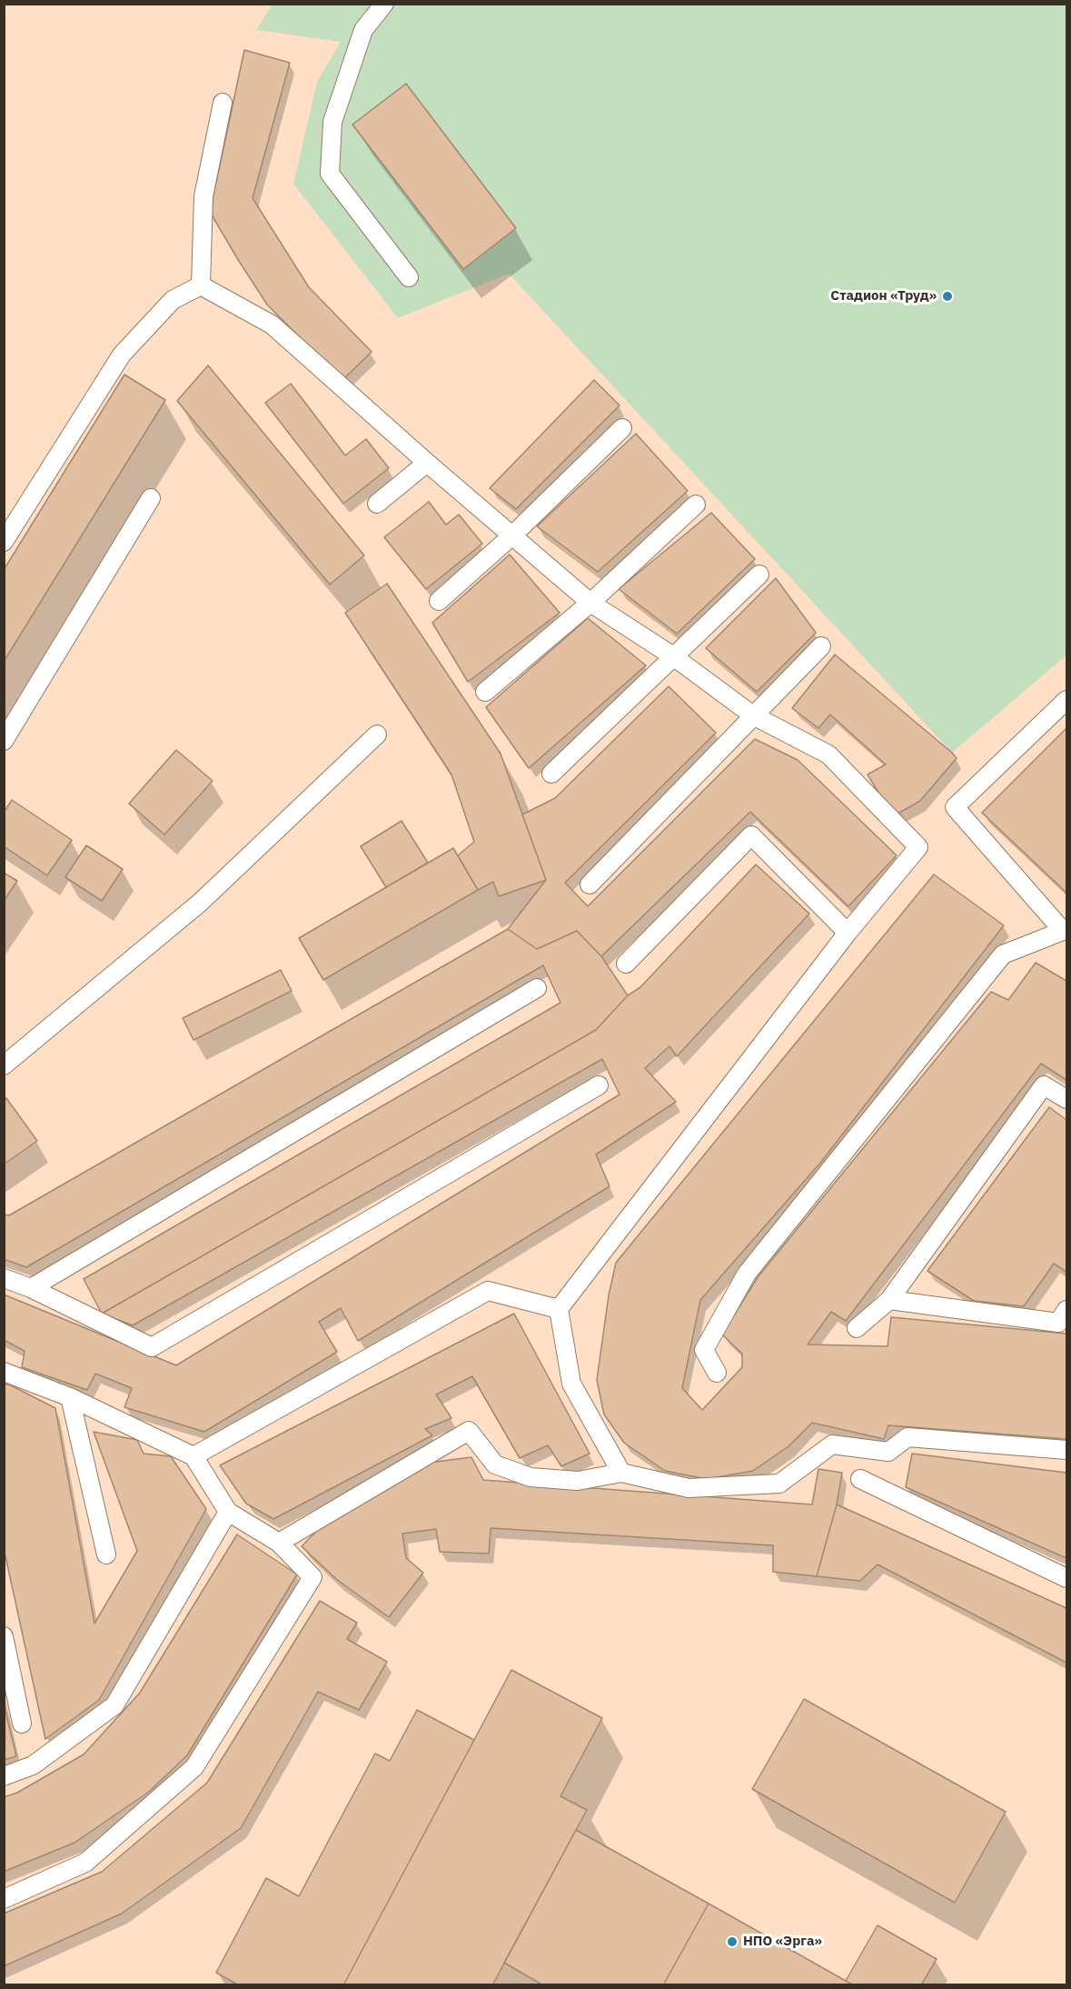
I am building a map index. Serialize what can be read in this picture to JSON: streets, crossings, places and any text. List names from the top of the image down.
{
  "places": ["Стадион «Труд»", "НПО «Эрга»"]
}
